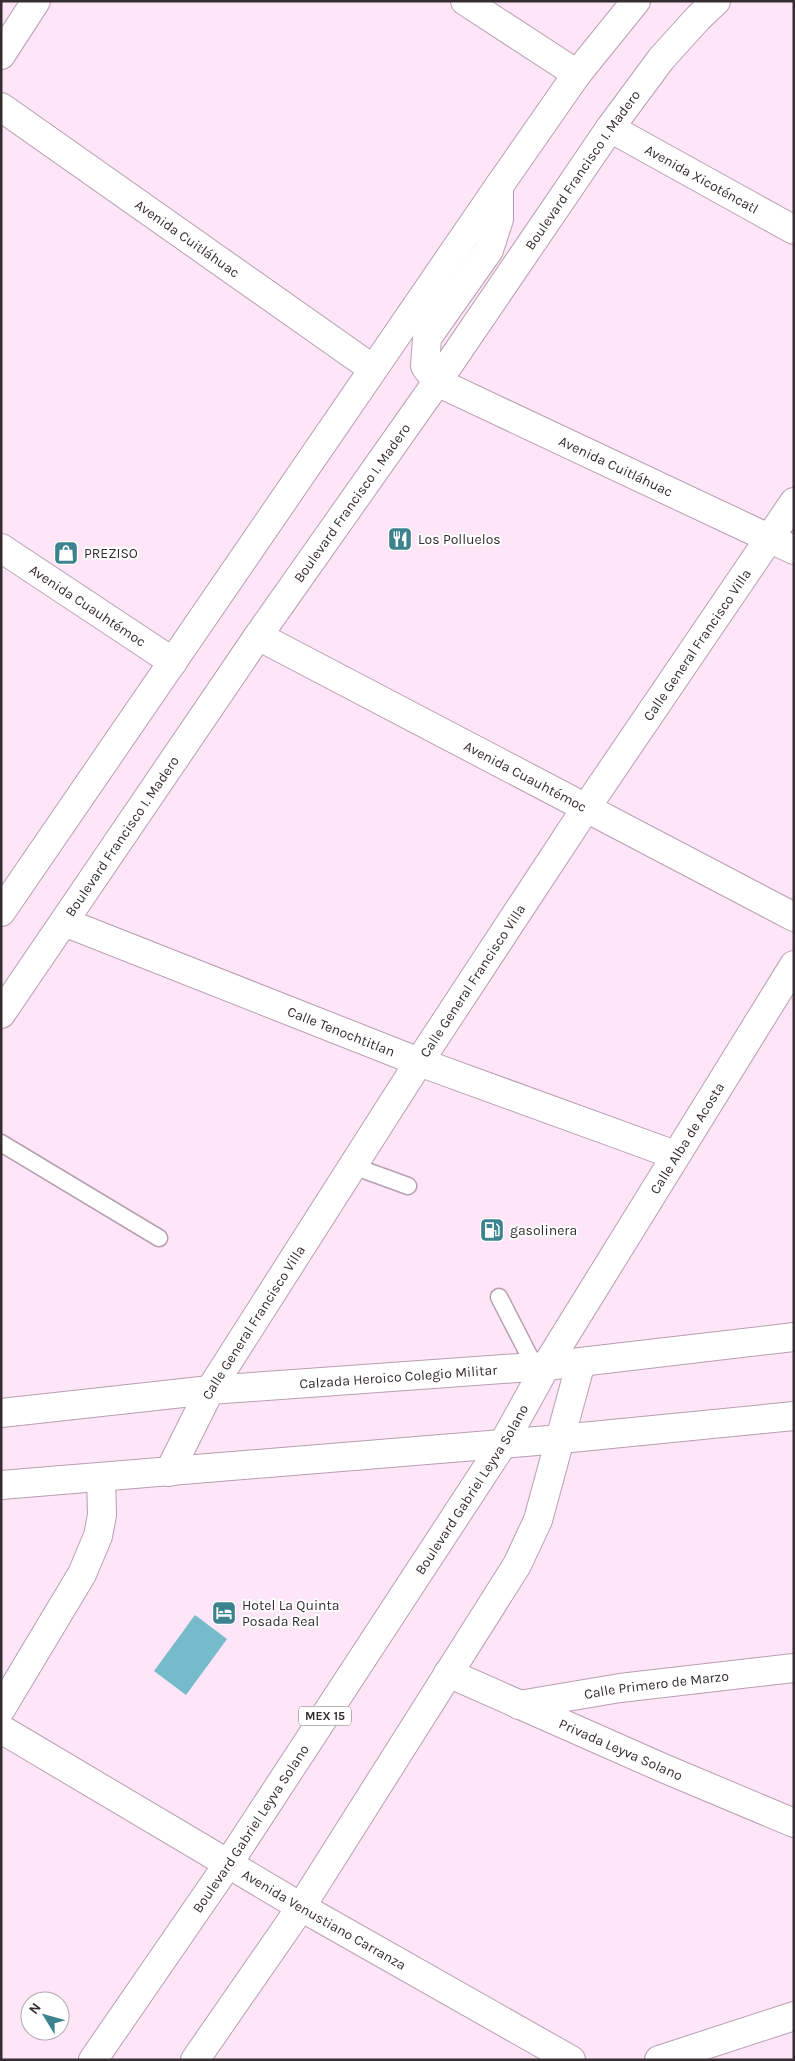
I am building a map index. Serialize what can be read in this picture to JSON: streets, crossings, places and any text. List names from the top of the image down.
{
  "streets": {
    "street": [
      "Boulevard Francisco I. Madero",
      "Avenida Xicoténcatl",
      "Avenida Cuitláhuac",
      "Avenida Cuauhtémoc",
      "Calle General Francisco Villa",
      "Calle Tenochtitlan",
      "Calle Alba de Acosta",
      "Calzada Heroico Colegio Militar",
      "Boulevard Gabriel Leyva Solano",
      "Calle Primero de Marzo",
      "MEX 15",
      "Privada Leyva Solano",
      "Avenida Venustiano Carranza"
    ]
  },
  "crossings": [
    ["Boulevard Francisco I. Madero", "Avenida Xicoténcatl"],
    ["Boulevard Francisco I. Madero", "Avenida Cuitláhuac"],
    ["Boulevard Francisco I. Madero", "Avenida Cuauhtémoc"],
    ["Boulevard Francisco I. Madero", "Calle Tenochtitlan"],
    ["Avenida Cuitláhuac", "Calle General Francisco Villa"],
    ["Avenida Cuauhtémoc", "Calle General Francisco Villa"],
    ["Calle General Francisco Villa", "Calle Tenochtitlan"],
    ["Calle General Francisco Villa", "Calzada Heroico Colegio Militar"],
    ["Calle Tenochtitlan", "Calle Alba de Acosta"],
    ["Calle Alba de Acosta", "Calzada Heroico Colegio Militar"],
    ["Calle Alba de Acosta", "Boulevard Gabriel Leyva Solano"],
    ["Calzada Heroico Colegio Militar", "Boulevard Gabriel Leyva Solano"],
    ["Boulevard Gabriel Leyva Solano", "Avenida Venustiano Carranza"],
    ["Calle Primero de Marzo", "Privada Leyva Solano"]
  ],
  "places": {
    "restaurant": ["Los Polluelos"],
    "shop": ["PREZISO"],
    "fuel station": ["gasolinera"],
    "hotel": ["Hotel La Quinta Posada Real"]
  },
  "north": "top left"
}
